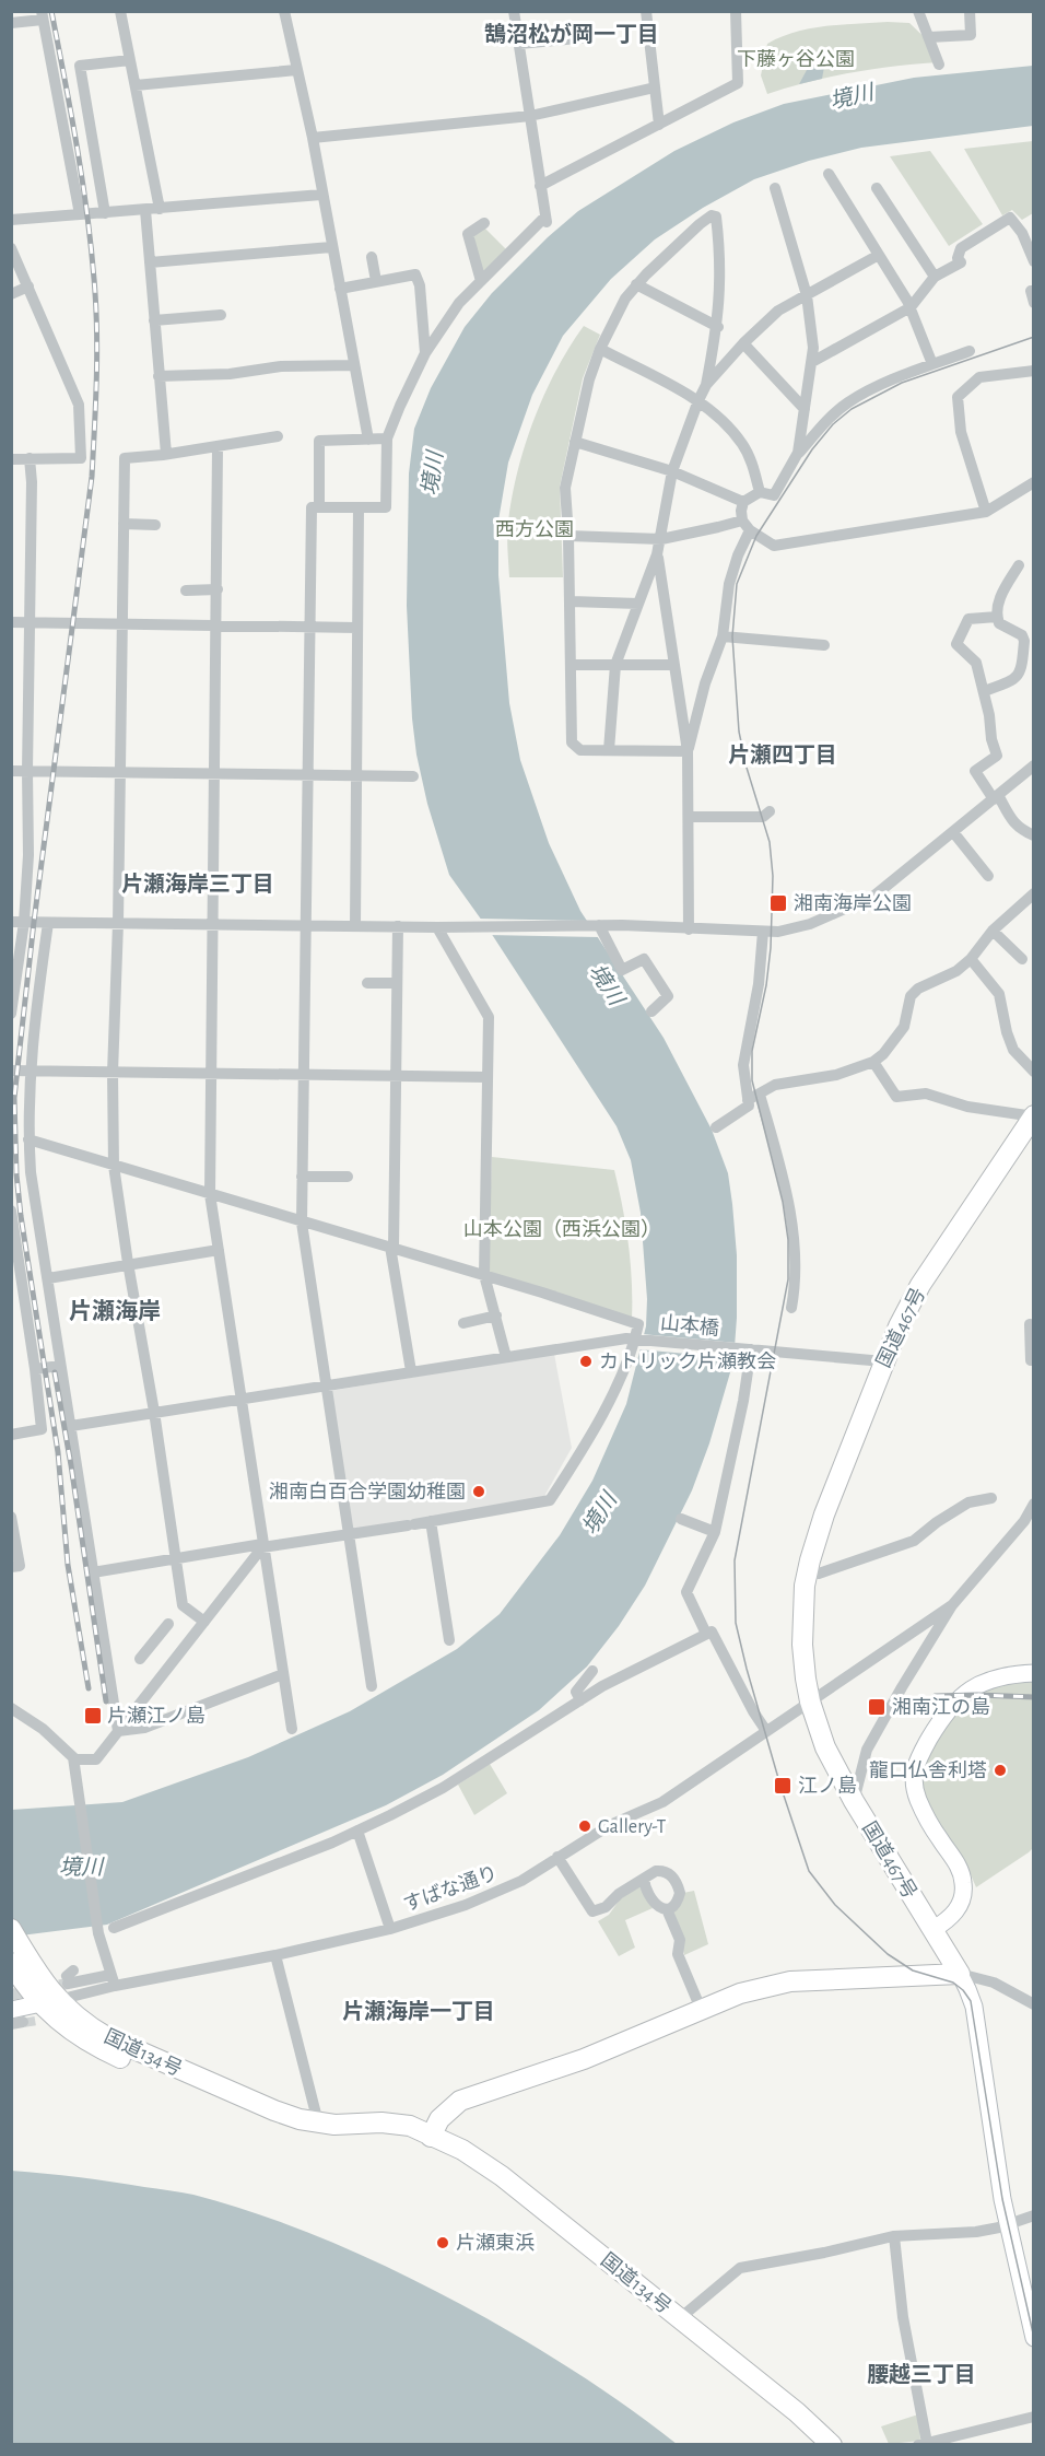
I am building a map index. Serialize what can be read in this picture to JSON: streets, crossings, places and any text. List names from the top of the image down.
{
  "streets": {
    "highway": ["国道467号", "国道134号"],
    "street": ["山本橋", "すばな通り"]
  },
  "crossings": [
    ["山本橋", "国道467号"],
    ["国道467号", "すばな通り"],
    ["すばな通り", "国道134号"]
  ],
  "districts": [
    "鵠沼松が岡一丁目",
    "片瀬四丁目",
    "片瀬海岸三丁目",
    "片瀬海岸",
    "片瀬海岸一丁目",
    "腰越三丁目"
  ],
  "water": ["境川"],
  "parks": ["下藤ヶ谷公園", "西方公園", "山本公園（西浜公園）"],
  "places": {
    "transit": [
      "湘南海岸公園",
      "湘南江の島",
      "片瀬江ノ島",
      "江ノ島"
    ],
    "other": [
      "カトリック片瀬教会",
      "湘南白百合学園幼稚園",
      "龍口仏舎利塔",
      "Gallery-T",
      "片瀬東浜"
    ]
  }
}
